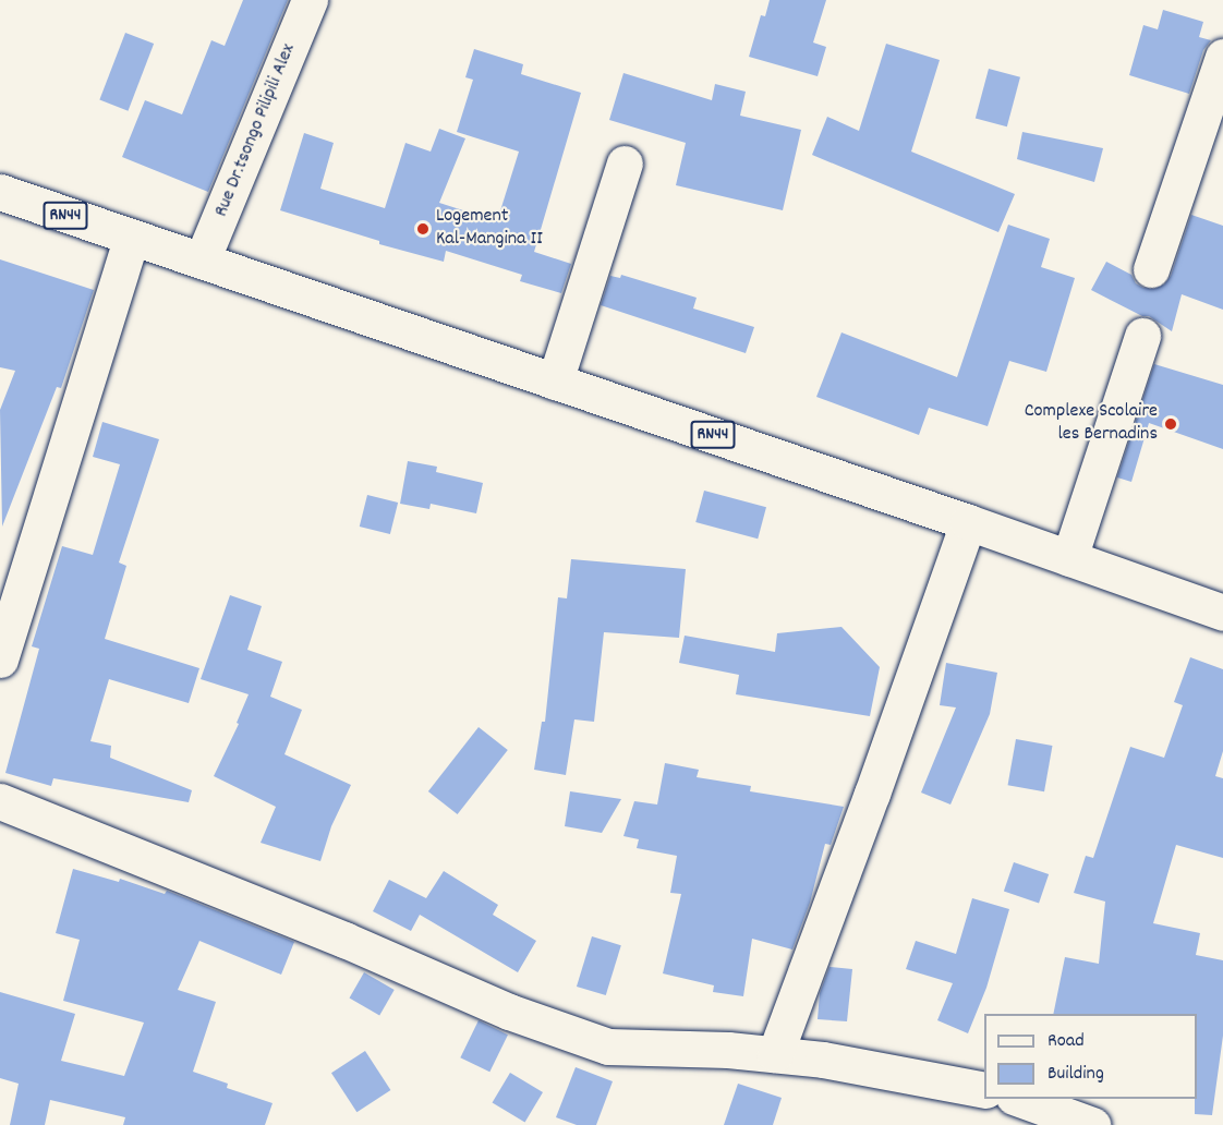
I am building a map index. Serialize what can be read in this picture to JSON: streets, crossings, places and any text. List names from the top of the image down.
{
  "streets": {
    "street": ["Rue Dr.tsongo Pilipili Alex", "RN44"]
  },
  "crossings": [
    ["Rue Dr.tsongo Pilipili Alex", "RN44"]
  ],
  "places": ["Logement Kal-Mangina II", "Complexe Scolaire les Bernadins"],
  "legend": ["Road", "Building"]
}
